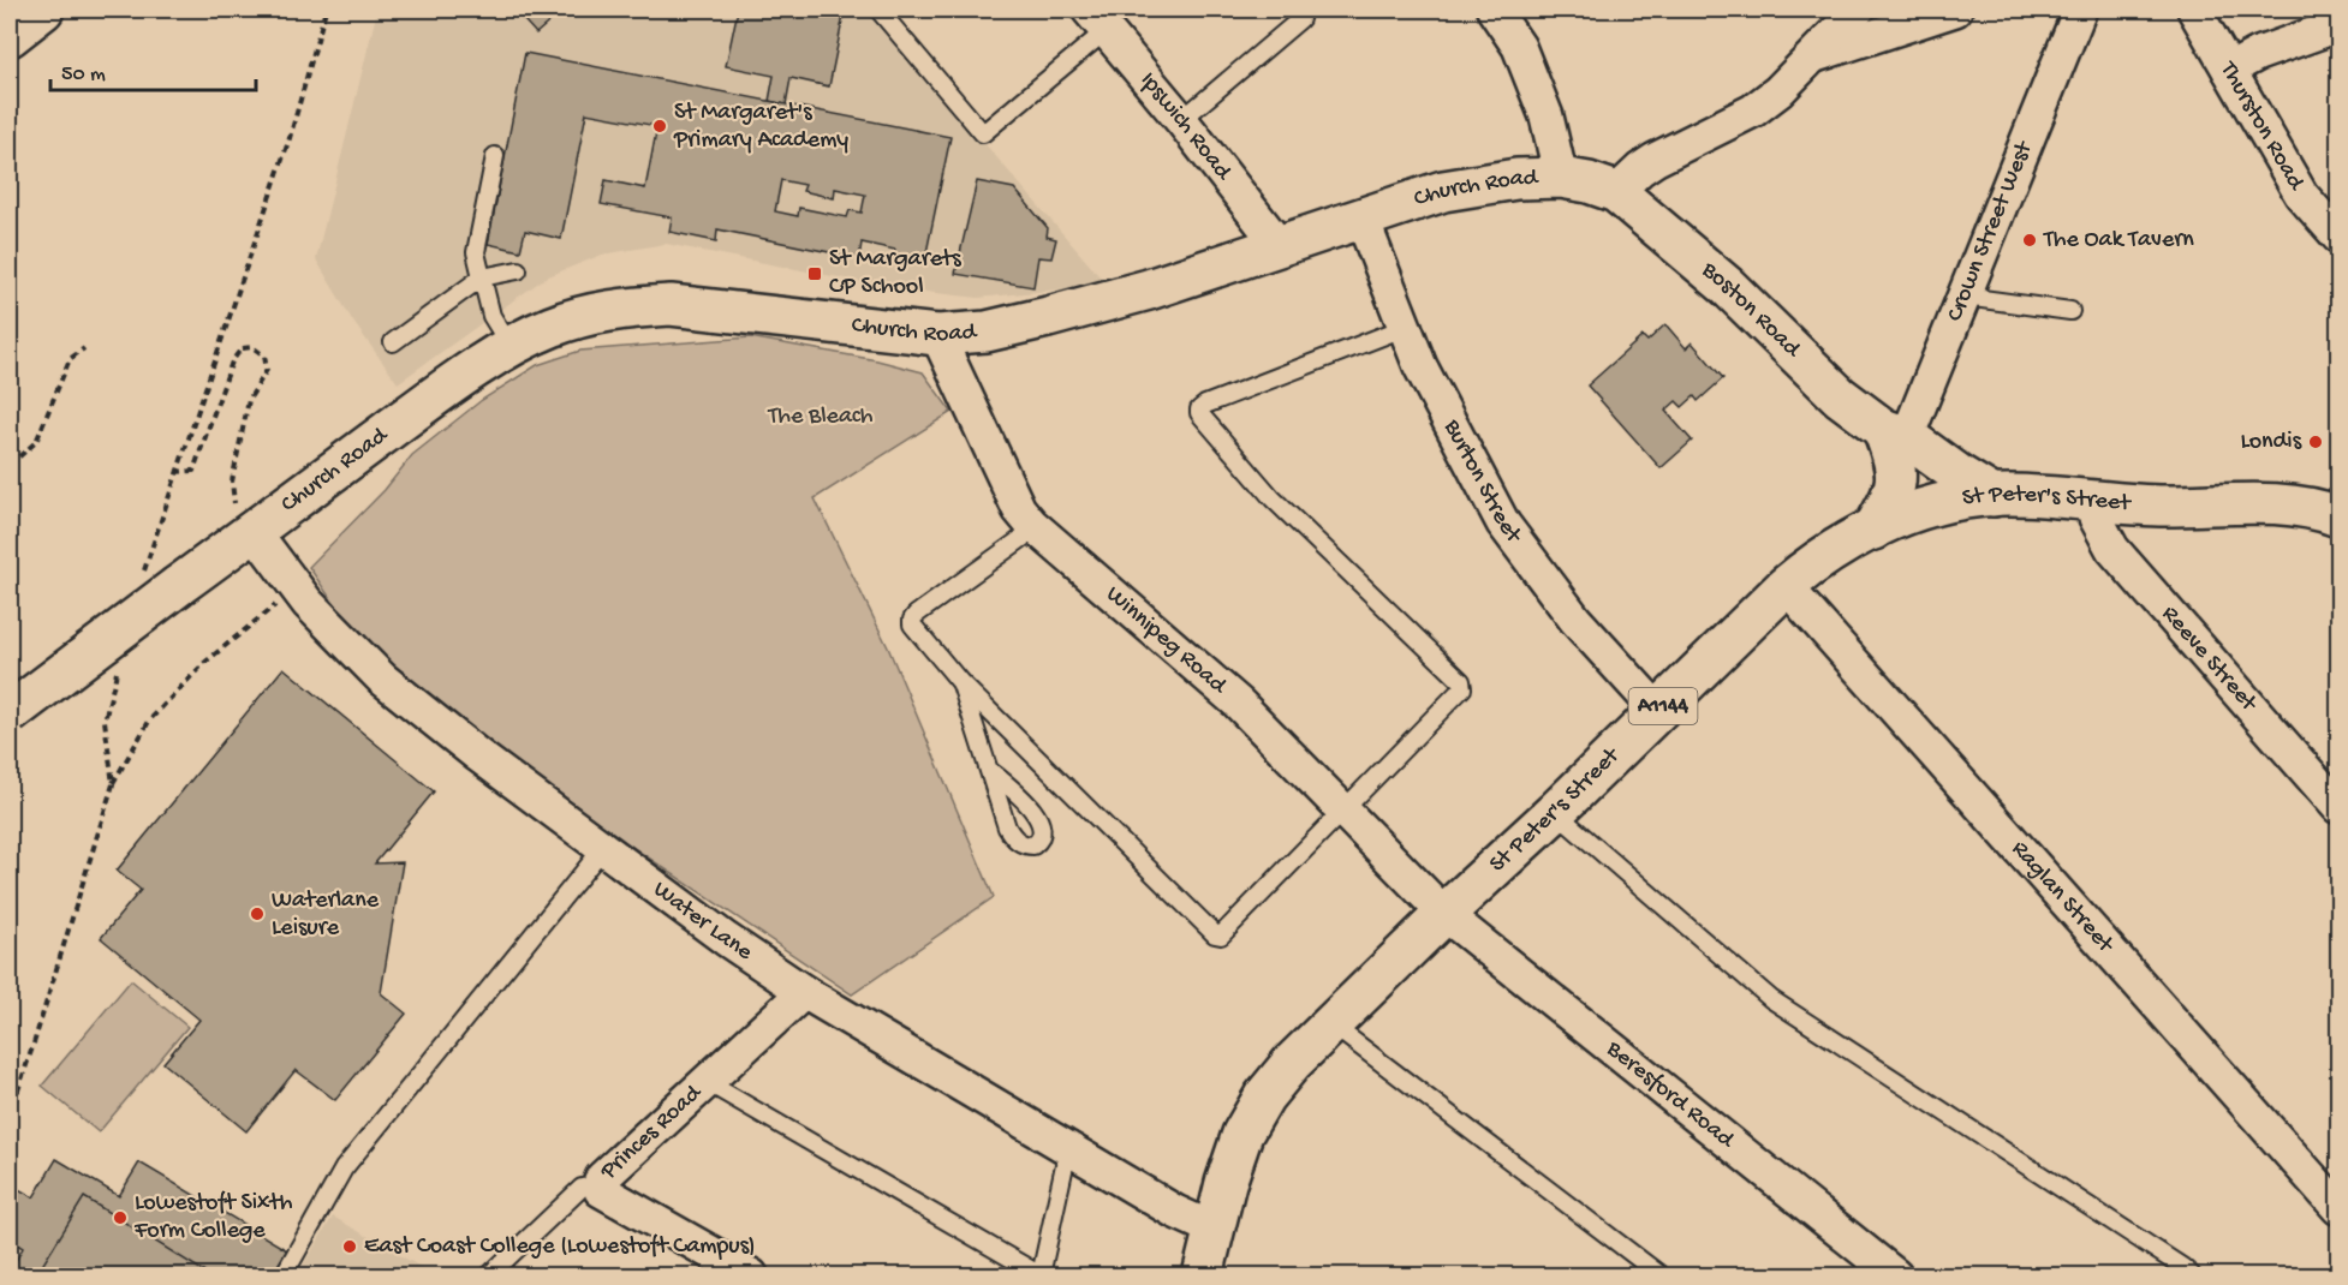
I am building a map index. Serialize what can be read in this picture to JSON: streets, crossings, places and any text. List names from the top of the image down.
{
  "streets": {
    "main road": [
      "Church Road",
      "Boston Road",
      "St Peter's Street",
      "A1144"
    ],
    "street": [
      "Ipswich Road",
      "Thurston Road",
      "Crown Street West",
      "Burton Street",
      "Winnipeg Road",
      "Reeve Street",
      "Raglan Street",
      "Water Lane",
      "Beresford Road",
      "Princes Road"
    ]
  },
  "crossings": [
    ["Ipswich Road", "Church Road"],
    ["Church Road", "Boston Road"],
    ["Church Road", "Burton Street"],
    ["Church Road", "Winnipeg Road"],
    ["Church Road", "Water Lane"],
    ["Crown Street West", "Boston Road"],
    ["Boston Road", "St Peter's Street"],
    ["Burton Street", "St Peter's Street"],
    ["St Peter's Street", "Winnipeg Road"],
    ["St Peter's Street", "Reeve Street"],
    ["St Peter's Street", "Raglan Street"],
    ["St Peter's Street", "Water Lane"],
    ["St Peter's Street", "Beresford Road"],
    ["Winnipeg Road", "Beresford Road"],
    ["Water Lane", "Princes Road"]
  ],
  "parks": ["The Bleach"],
  "places": {
    "other": [
      "St Margaret's Primary Academy",
      "The Oak Tavern",
      "Londis",
      "Waterlane Leisure",
      "Lowestoft Sixth Form College",
      "East Coast College (Lowestoft Campus)"
    ],
    "transit": ["St Margarets CP School"]
  },
  "scale_bar": "50 m"
}
